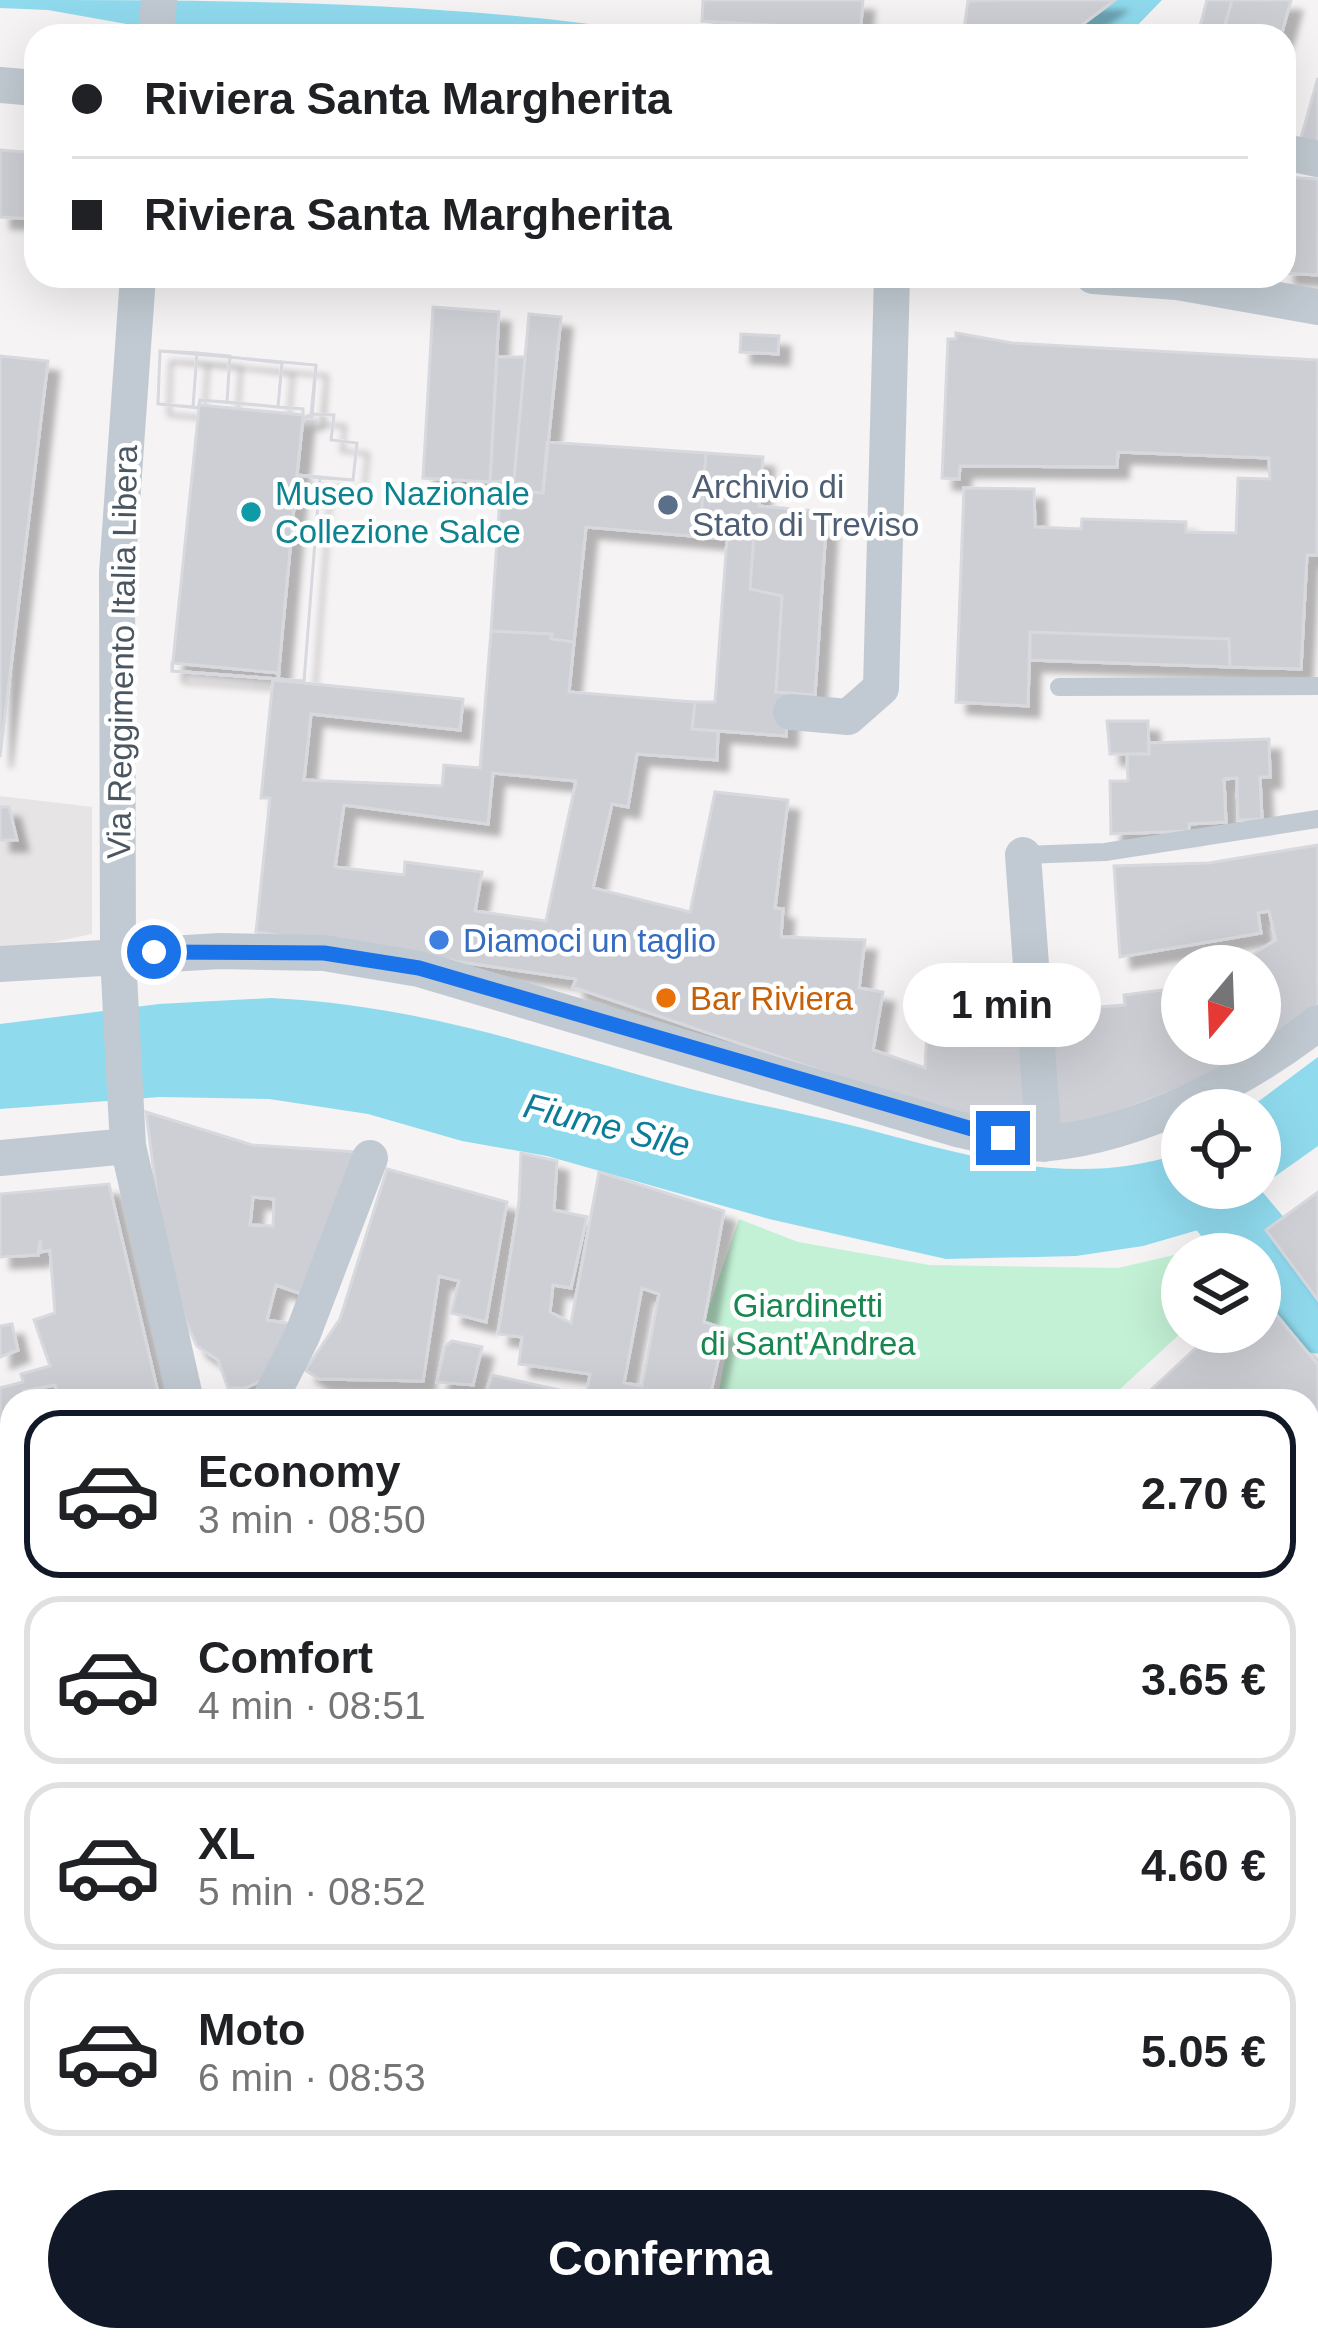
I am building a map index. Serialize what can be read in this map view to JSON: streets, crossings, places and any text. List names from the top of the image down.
{
  "streets": {
    "street": ["Via Reggimento Italia Libera"]
  },
  "water": ["Fiume Sile"],
  "parks": ["Giardinetti di Sant'Andrea"],
  "places": [
    "Archivio di Stato di Treviso",
    "Museo Nazionale Collezione Salce",
    "Diamoci un taglio",
    "Bar Riviera"
  ],
  "north": "bottom",
  "page": {
    "banner": ["Riviera Santa Margherita", "Riviera Santa Margherita"],
    "bubble": "1 min",
    "list": [
      {
        "name": "Economy",
        "note": "3 min · 08:50",
        "value": "2.70 €"
      },
      {
        "name": "Comfort",
        "note": "4 min · 08:51",
        "value": "3.65 €"
      },
      {
        "name": "XL",
        "note": "5 min · 08:52",
        "value": "4.60 €"
      },
      {
        "name": "Moto",
        "note": "6 min · 08:53",
        "value": "5.05 €"
      }
    ],
    "buttons": "Conferma"
  }
}
